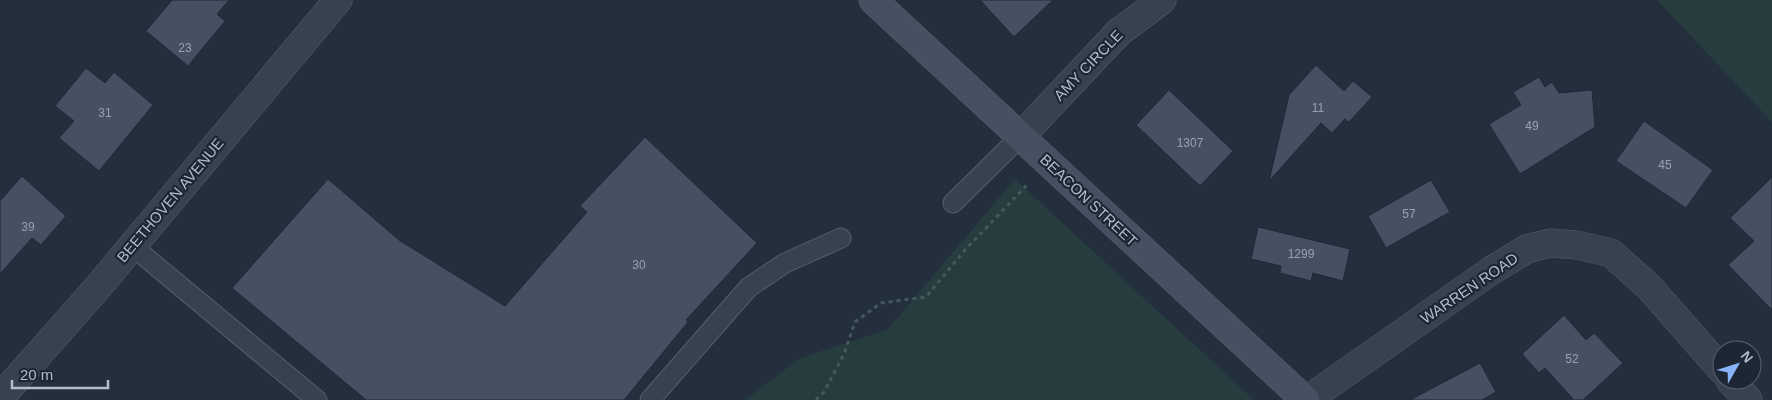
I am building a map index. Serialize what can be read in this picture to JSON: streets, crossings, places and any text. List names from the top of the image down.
{
  "streets": {
    "main road": ["BEACON STREET"],
    "street": ["AMY CIRCLE", "BEETHOVEN AVENUE", "WARREN ROAD"]
  },
  "crossings": [
    ["AMY CIRCLE", "BEACON STREET"],
    ["BEACON STREET", "WARREN ROAD"]
  ],
  "house_numbers": [
    "23",
    "11",
    "31",
    "49",
    "1307",
    "45",
    "57",
    "39",
    "1299",
    "30",
    "52"
  ],
  "scale_bar": "20 m",
  "north": "top right"
}
